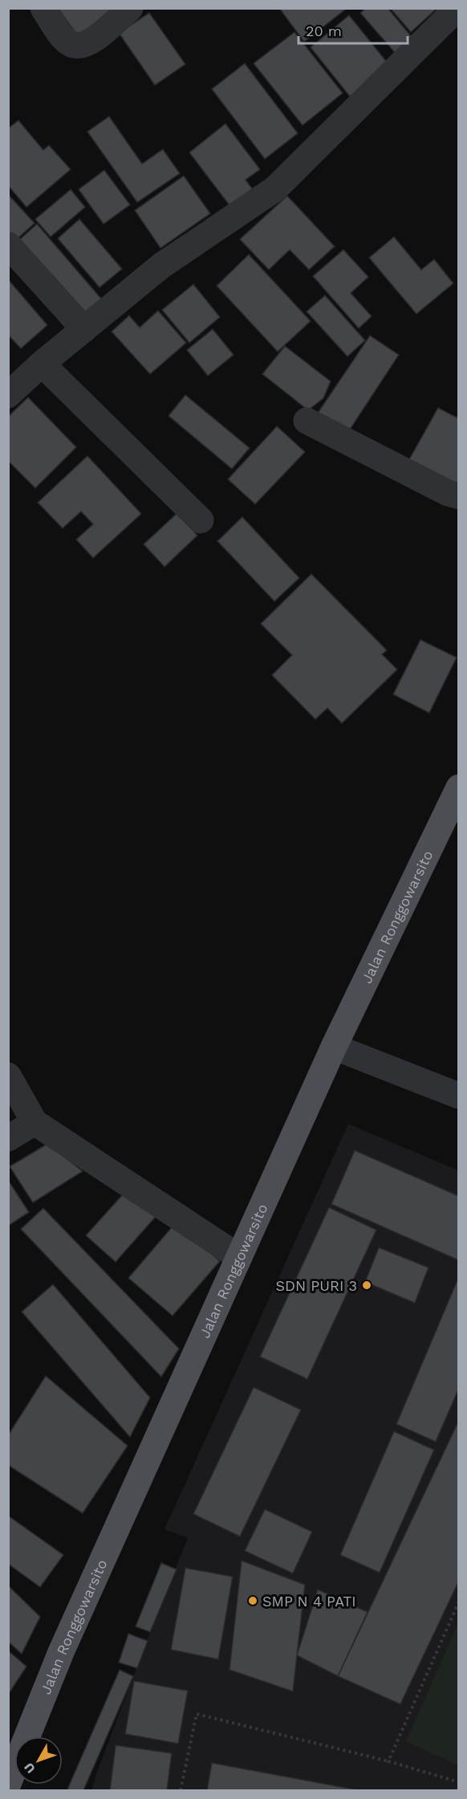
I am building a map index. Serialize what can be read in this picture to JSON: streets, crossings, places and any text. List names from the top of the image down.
{
  "streets": {
    "main road": ["Jalan Ronggowarsito"]
  },
  "places": ["SDN PURI 3", "SMP N 4 PATI"],
  "scale_bar": "20 m",
  "north": "bottom left"
}
